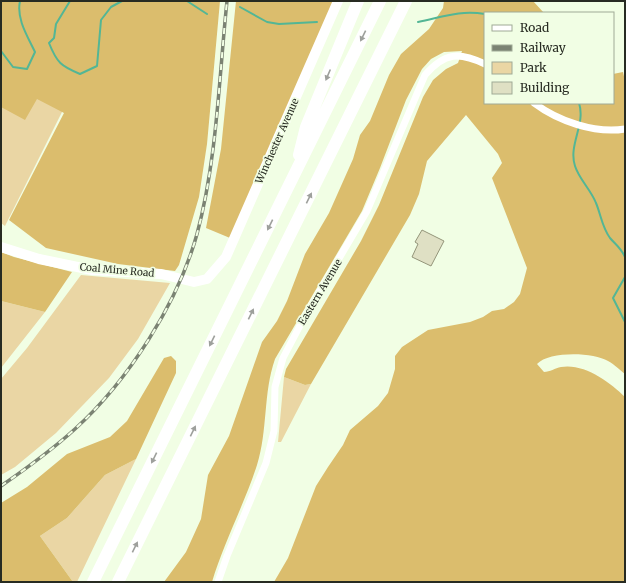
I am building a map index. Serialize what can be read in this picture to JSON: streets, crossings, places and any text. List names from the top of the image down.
{
  "streets": {
    "street": ["Winchester Avenue", "Coal Mine Road", "Eastern Avenue"]
  },
  "crossings": [
    ["Winchester Avenue", "Coal Mine Road"]
  ],
  "legend": [
    "Road",
    "Railway",
    "Park",
    "Building"
  ]
}
